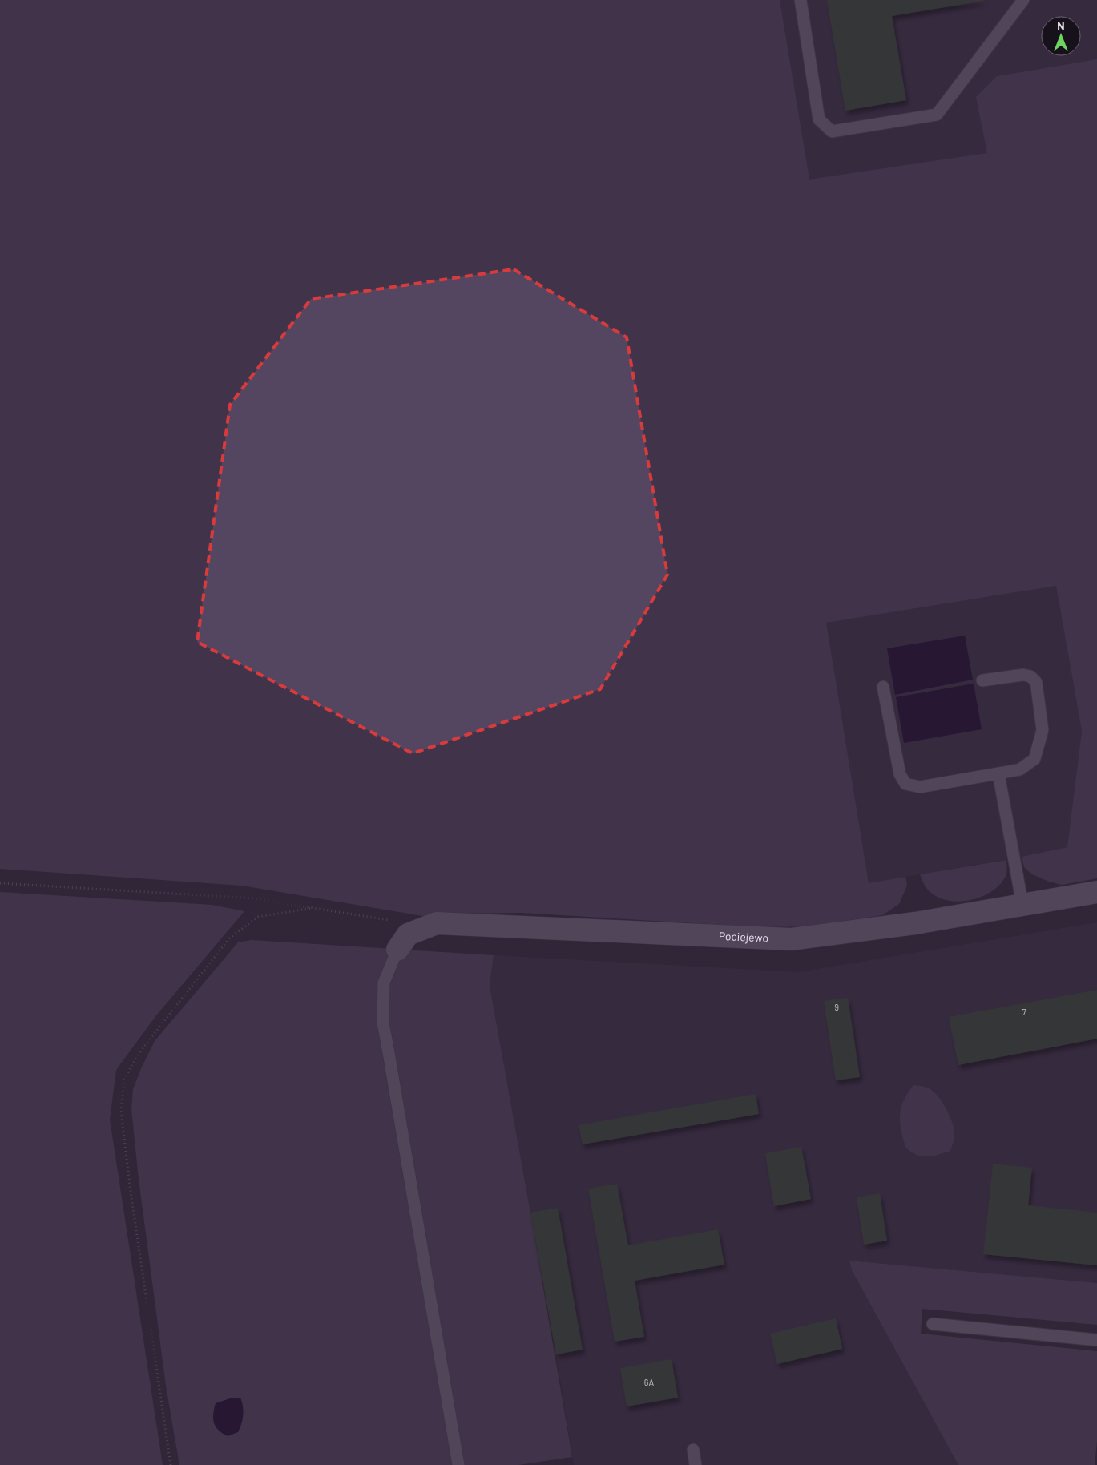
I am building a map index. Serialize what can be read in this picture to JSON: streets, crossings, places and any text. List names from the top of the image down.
{
  "streets": {
    "street": ["Pociejewo"]
  },
  "house_numbers": ["9", "7", "6A"],
  "north": "top"
}
